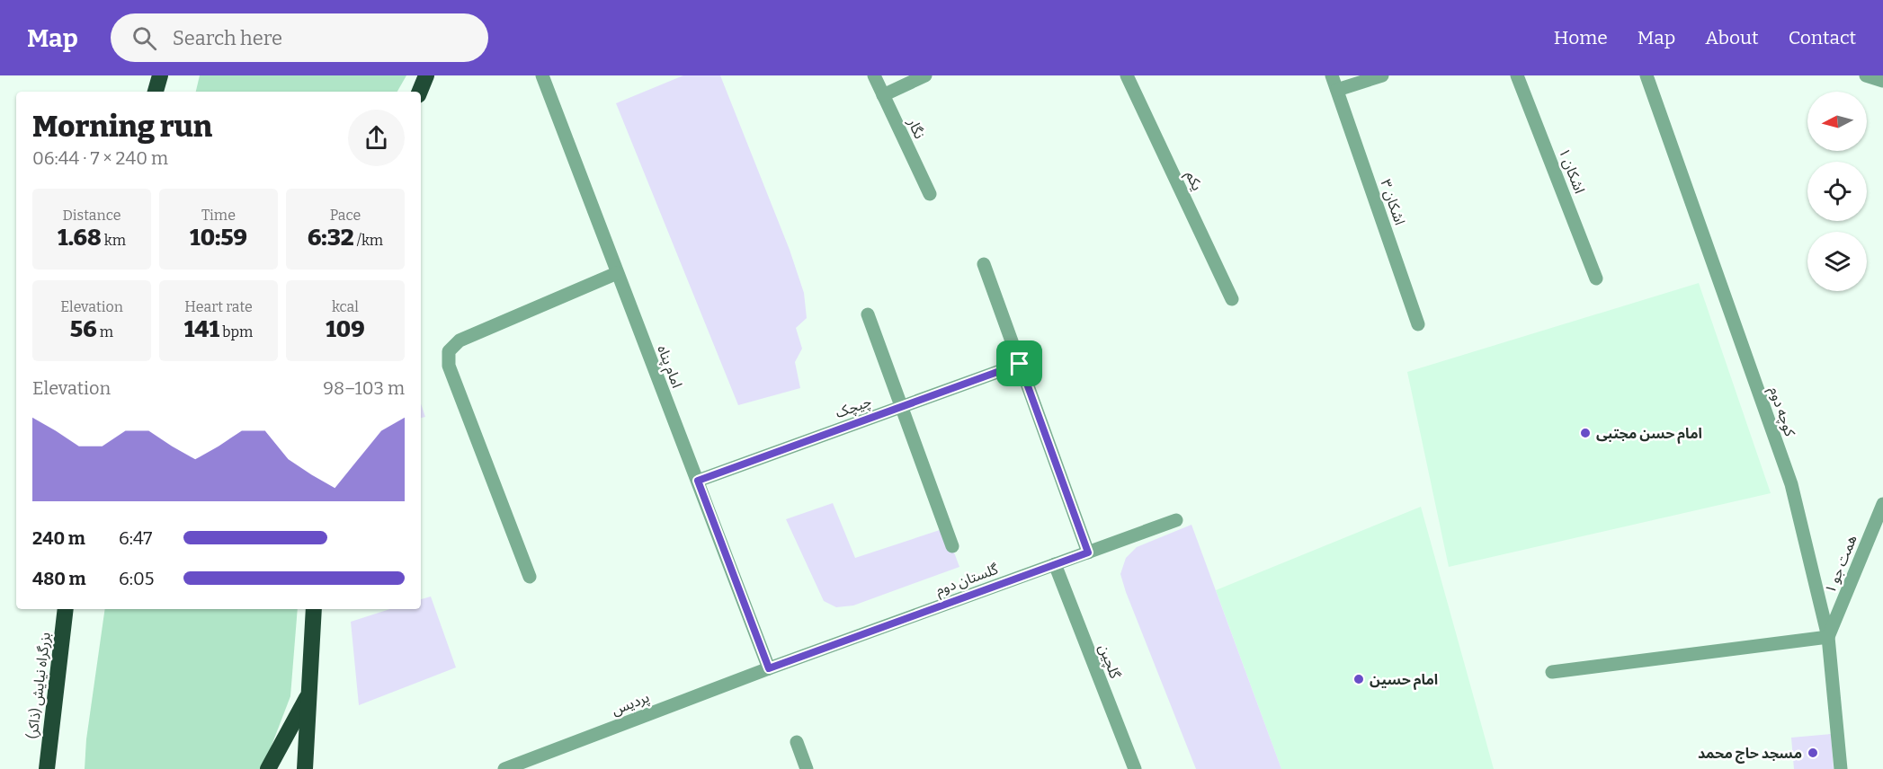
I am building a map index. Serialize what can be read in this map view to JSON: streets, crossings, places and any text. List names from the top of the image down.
{
  "streets": {
    "highway": ["بزرگراه نیایش (ذاکر)"],
    "street": [
      "نگار",
      "اشکان ۱",
      "یکم",
      "اشکان ۳",
      "امام پناه",
      "چیچک",
      "کوچه دوم",
      "همت جو ۱",
      "گلستان دوم",
      "گلچین",
      "پردیس"
    ]
  },
  "crossings": [
    ["امام پناه", "چیچک"],
    ["امام پناه", "گلستان دوم"],
    ["امام پناه", "پردیس"],
    ["کوچه دوم", "همت جو ۱"],
    ["گلستان دوم", "گلچین"],
    ["گلستان دوم", "پردیس"]
  ],
  "places": ["امام حسن مجتبی", "امام حسین", "مسجد حاج محمد"],
  "north": "left",
  "page": {
    "header": "Map",
    "search": "Search here",
    "nav": [
      "Home",
      "Map",
      "About",
      "Contact"
    ],
    "heading": ["Morning run", "06:44 · 7 × 240 m"],
    "stats": [
      ["Distance", "1.68 km"],
      ["Time", "10:59"],
      ["Pace", "6:32 /km"],
      ["Elevation", "56 m"],
      ["Heart rate", "141 bpm"],
      ["kcal", "109"]
    ],
    "chart": ["Elevation", "98–103 m"],
    "list": [
      {
        "name": "240 m",
        "note": "6:47"
      },
      {
        "name": "480 m",
        "note": "6:05"
      }
    ]
  }
}
